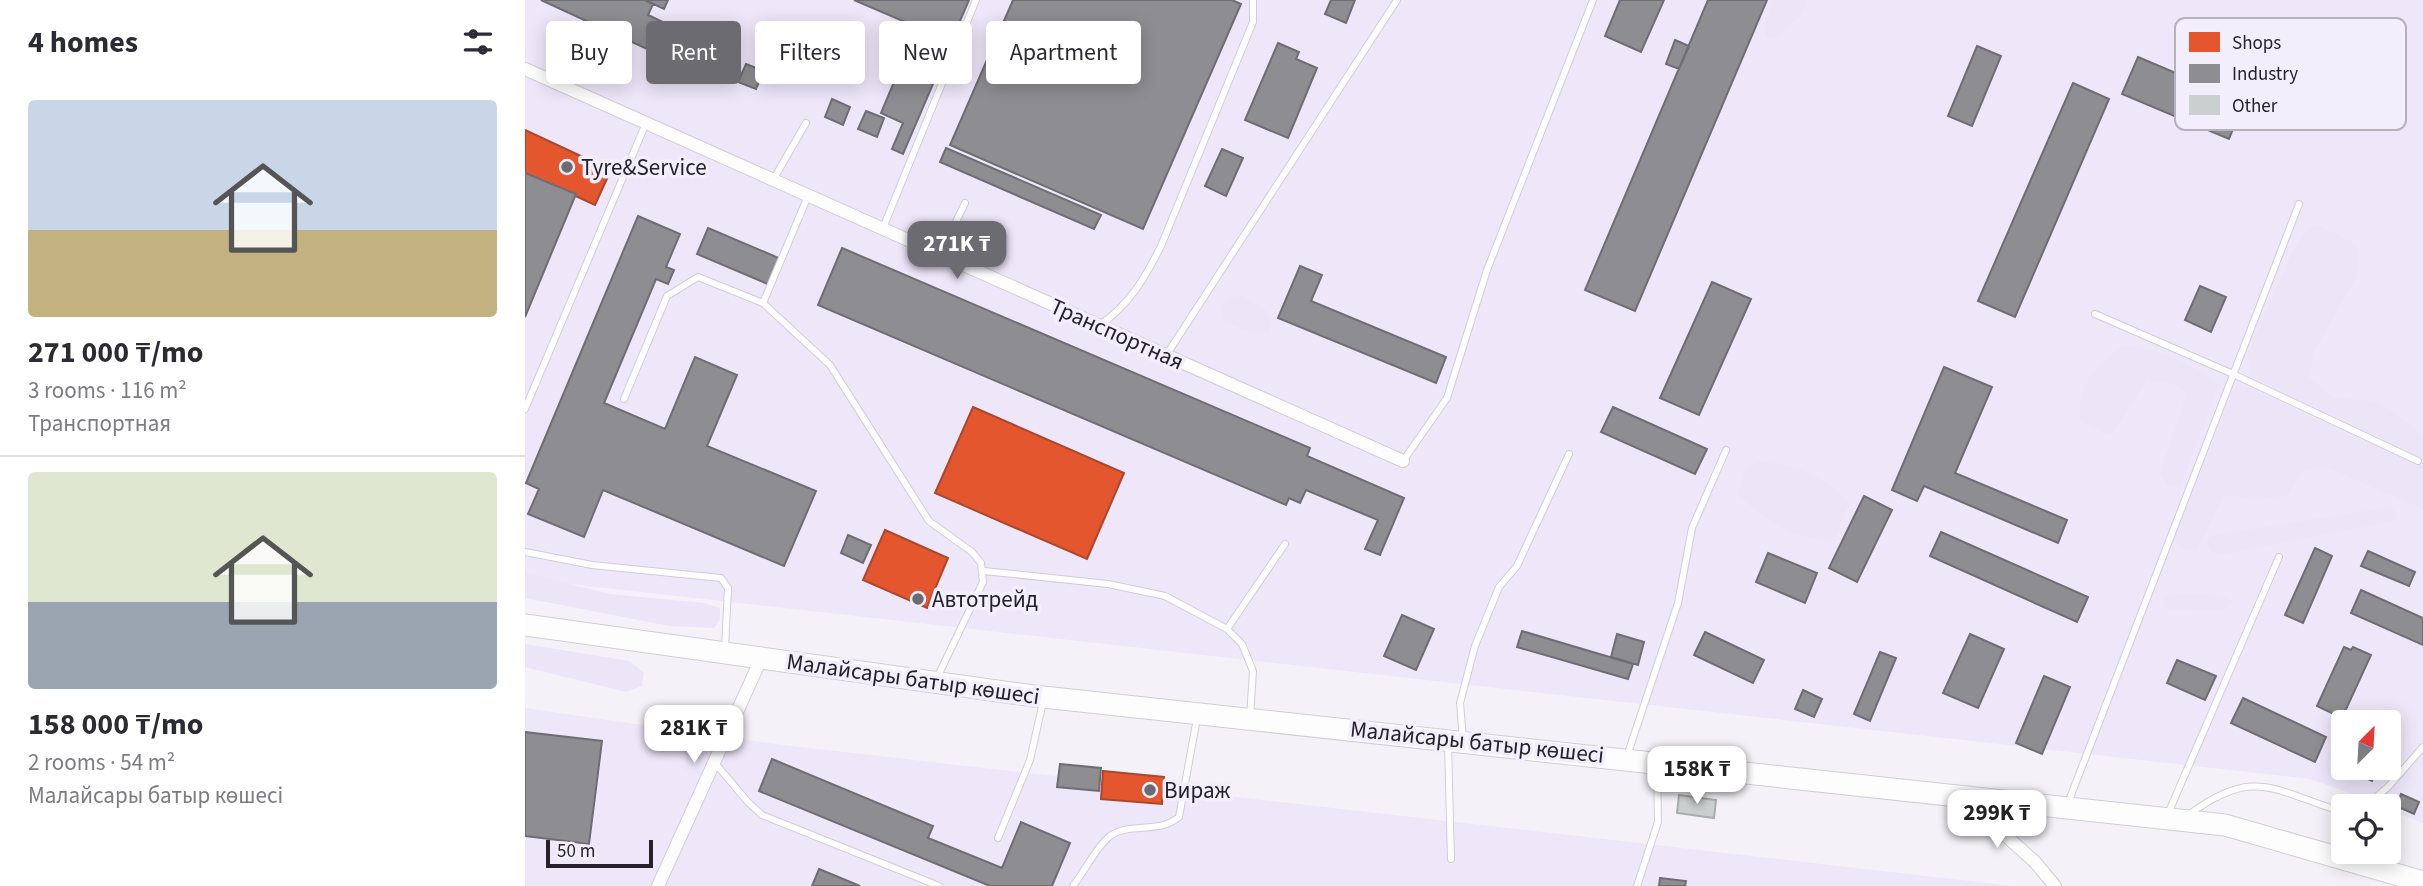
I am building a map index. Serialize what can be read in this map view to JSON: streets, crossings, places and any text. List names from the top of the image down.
{
  "streets": {
    "highway": ["Малайсары батыр көшесі"],
    "street": ["Транспортная"]
  },
  "places": ["Tyre&Service", "Автотрейд", "Вираж"],
  "legend": ["Shops", "Industry", "Other"],
  "scale_bar": "50 m",
  "north": "top right",
  "page": {
    "heading": "4 homes",
    "chip": [
      "Buy",
      "Rent",
      "Filters",
      "New",
      "Apartment"
    ],
    "list": [
      {
        "name": "271 000 ₸/mo",
        "note": "3 rooms · 116 m² · Транспортная"
      },
      {
        "name": "158 000 ₸/mo",
        "note": "2 rooms · 54 m² · Малайсары батыр көшесі"
      }
    ],
    "price": [
      "271K ₸",
      "281K ₸",
      "158K ₸",
      "299K ₸"
    ],
    "scale": "50 m"
  }
}
